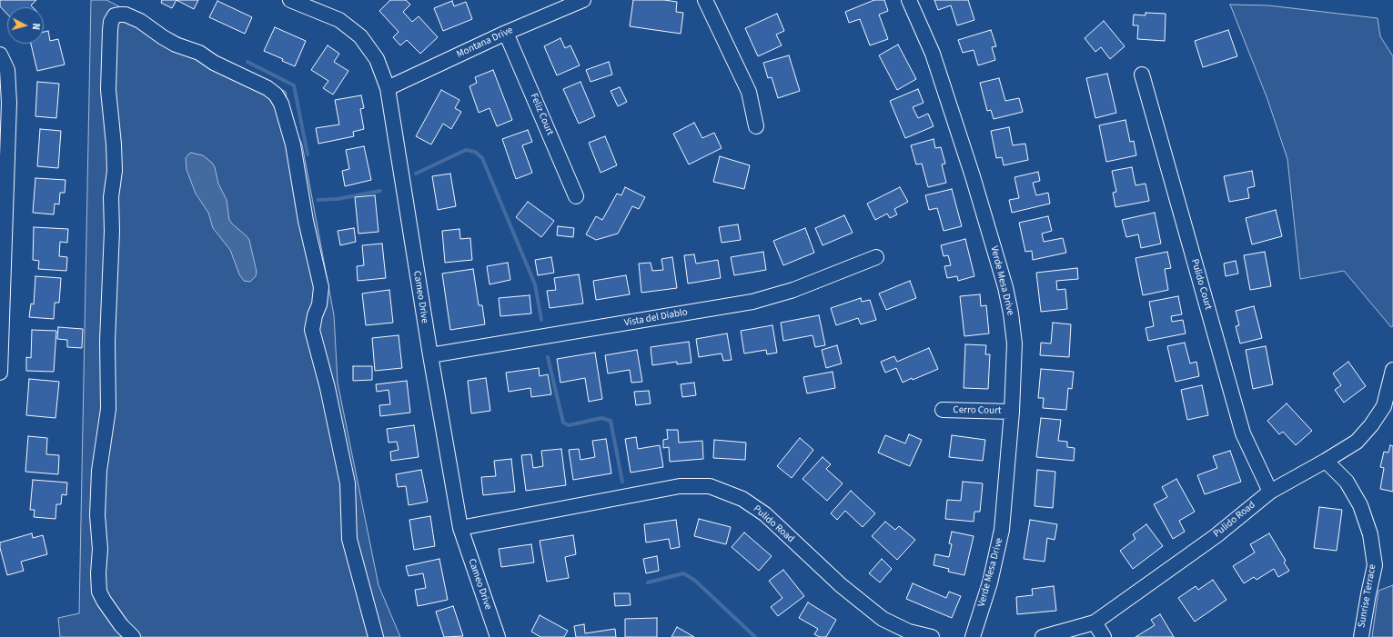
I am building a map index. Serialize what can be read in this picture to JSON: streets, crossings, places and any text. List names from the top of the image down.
{
  "streets": {
    "street": [
      "Montana Drive",
      "Feliz Court",
      "Verde Mesa Drive",
      "Pulido Court",
      "Cameo Drive",
      "Vista del Diablo",
      "Cerro Court",
      "Pulido Road",
      "Sunrise Terrace"
    ]
  },
  "crossings": [
    ["Montana Drive", "Feliz Court"],
    ["Montana Drive", "Cameo Drive"],
    ["Verde Mesa Drive", "Cerro Court"],
    ["Pulido Court", "Pulido Road"],
    ["Cameo Drive", "Vista del Diablo"],
    ["Cameo Drive", "Pulido Road"],
    ["Pulido Road", "Sunrise Terrace"]
  ],
  "north": "right"
}
